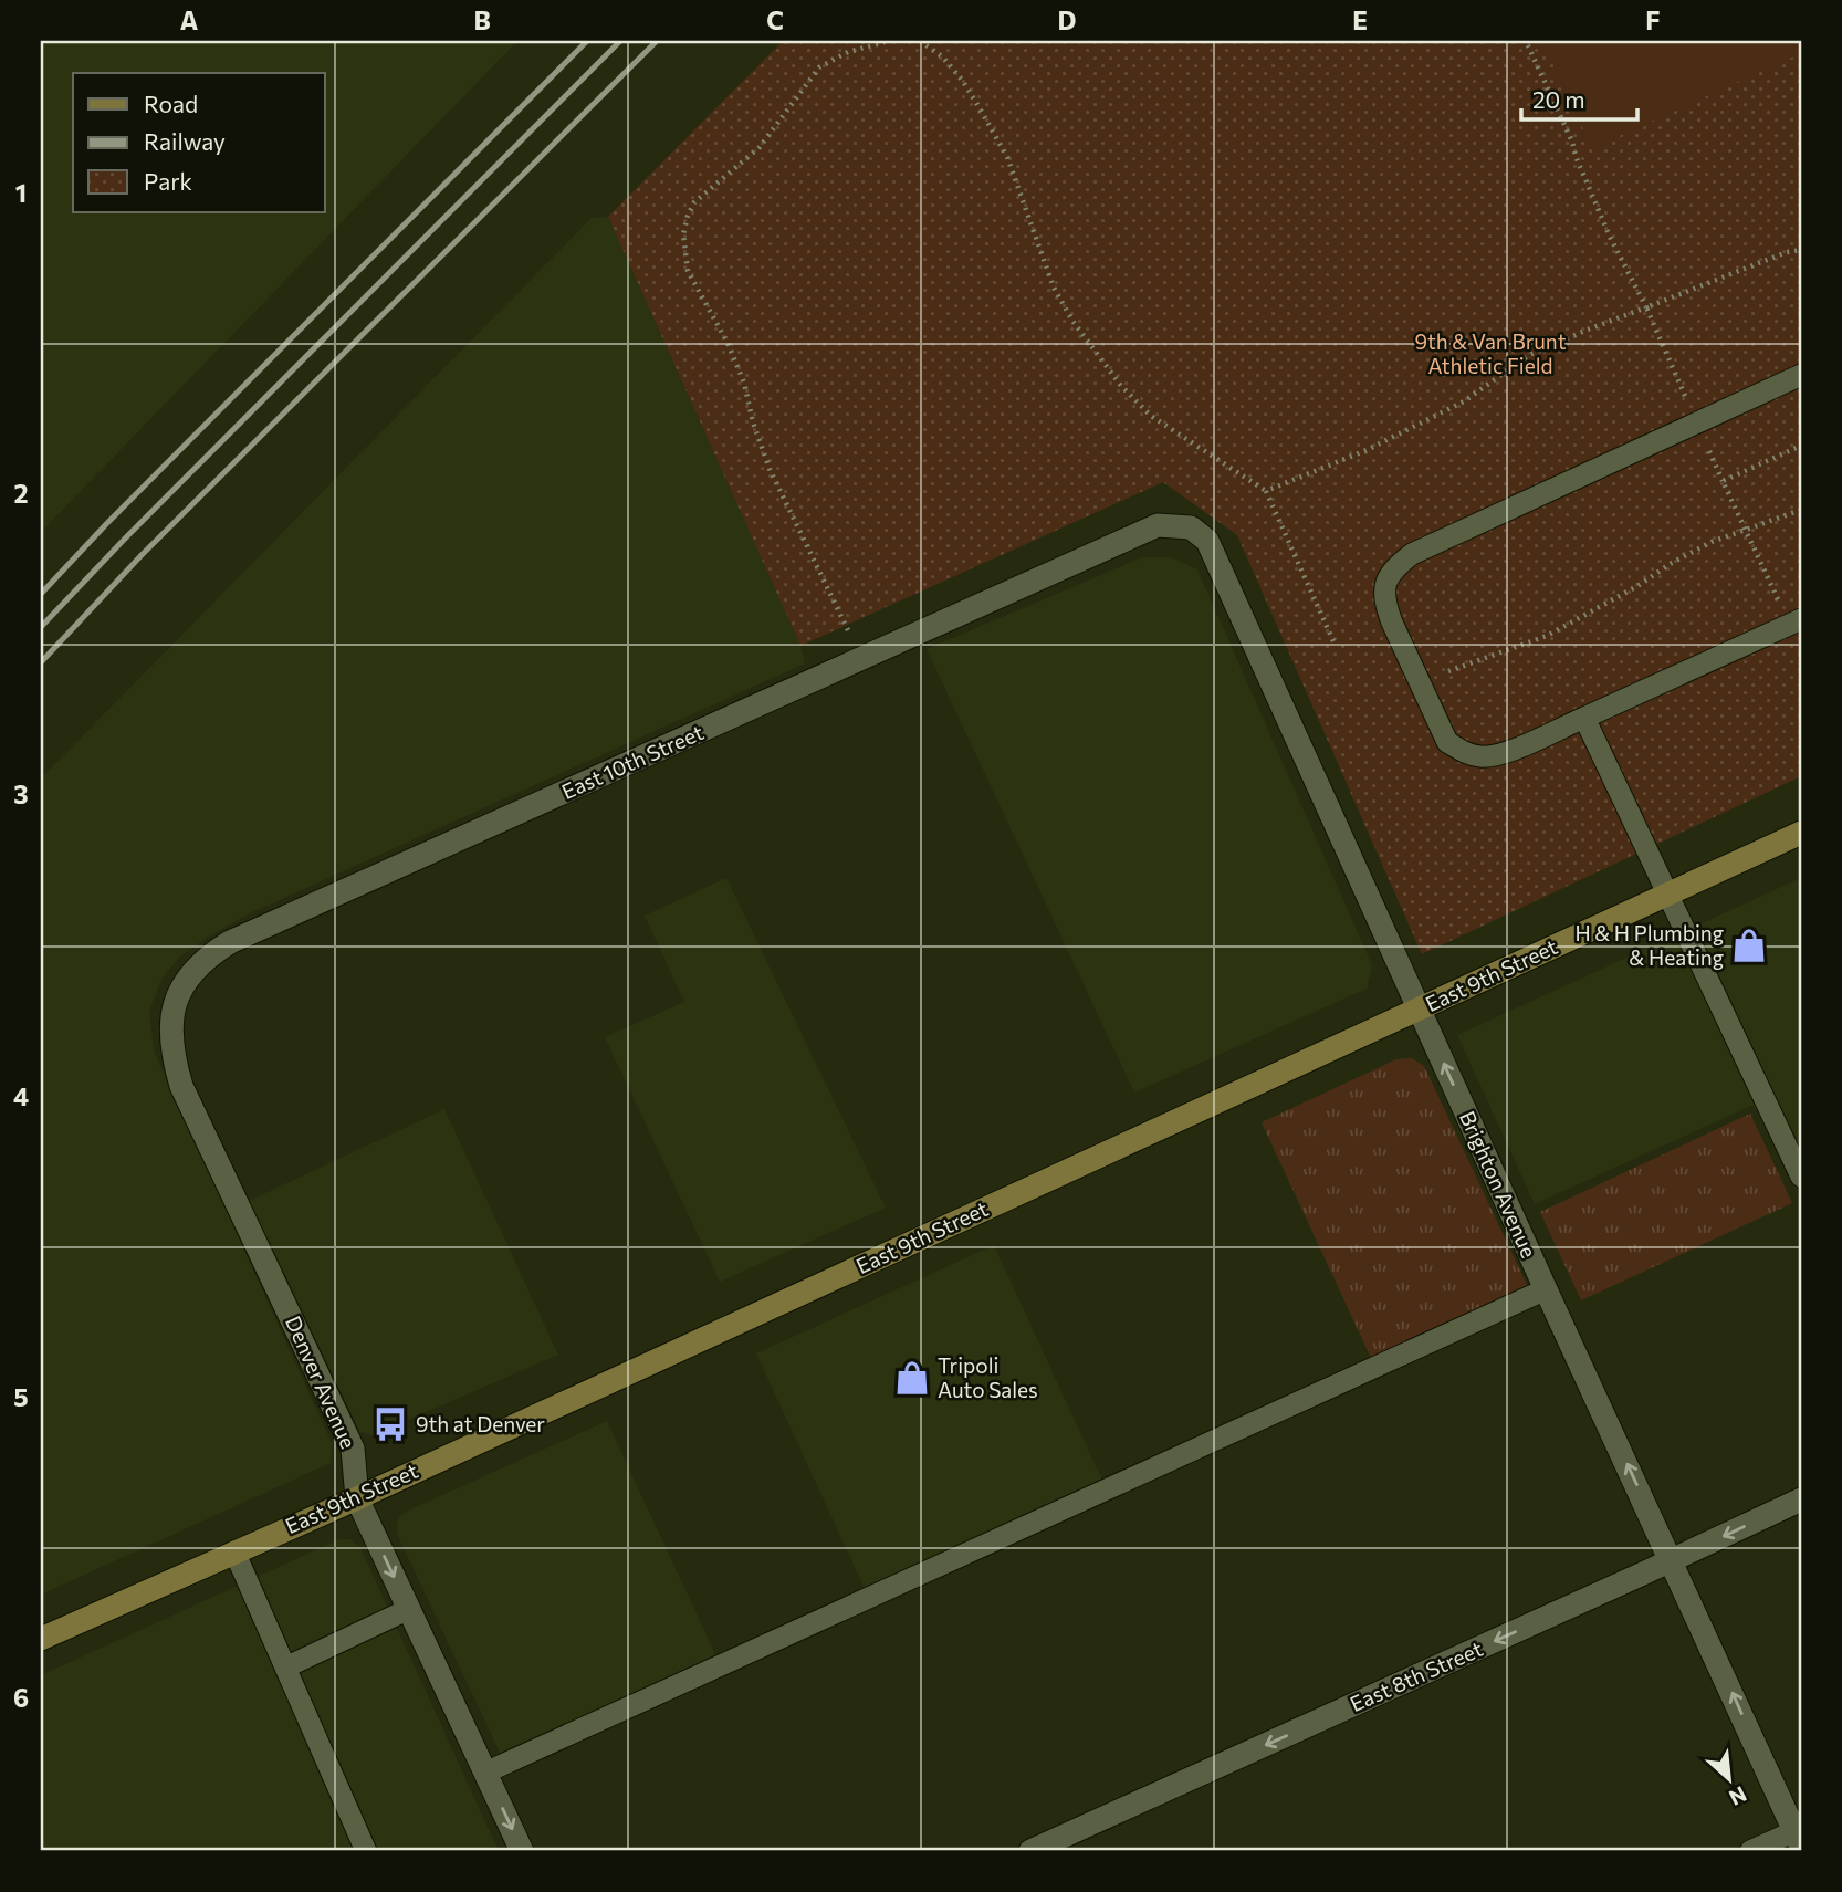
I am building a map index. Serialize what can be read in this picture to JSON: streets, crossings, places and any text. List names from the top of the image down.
{
  "streets": {
    "main road": ["East 9th Street"],
    "street": [
      "East 10th Street",
      "Brighton Avenue",
      "Denver Avenue",
      "East 8th Street"
    ]
  },
  "crossings": [
    ["East 10th Street", "Brighton Avenue"],
    ["East 10th Street", "Denver Avenue"],
    ["East 9th Street", "Brighton Avenue"],
    ["East 9th Street", "Denver Avenue"],
    ["Brighton Avenue", "East 8th Street"]
  ],
  "one_way": ["Brighton Avenue", "East 8th Street"],
  "parks": ["9th & Van Brunt Athletic Field"],
  "places": {
    "shop": ["H & H Plumbing & Heating", "Tripoli Auto Sales"],
    "bus stop": ["9th at Denver"]
  },
  "legend": ["Road", "Railway", "Park"],
  "scale_bar": "20 m",
  "north": "bottom right",
  "grid": {
    "columns": [
      "A",
      "B",
      "C",
      "D",
      "E",
      "F"
    ],
    "rows": [
      "1",
      "2",
      "3",
      "4",
      "5",
      "6"
    ]
  }
}
